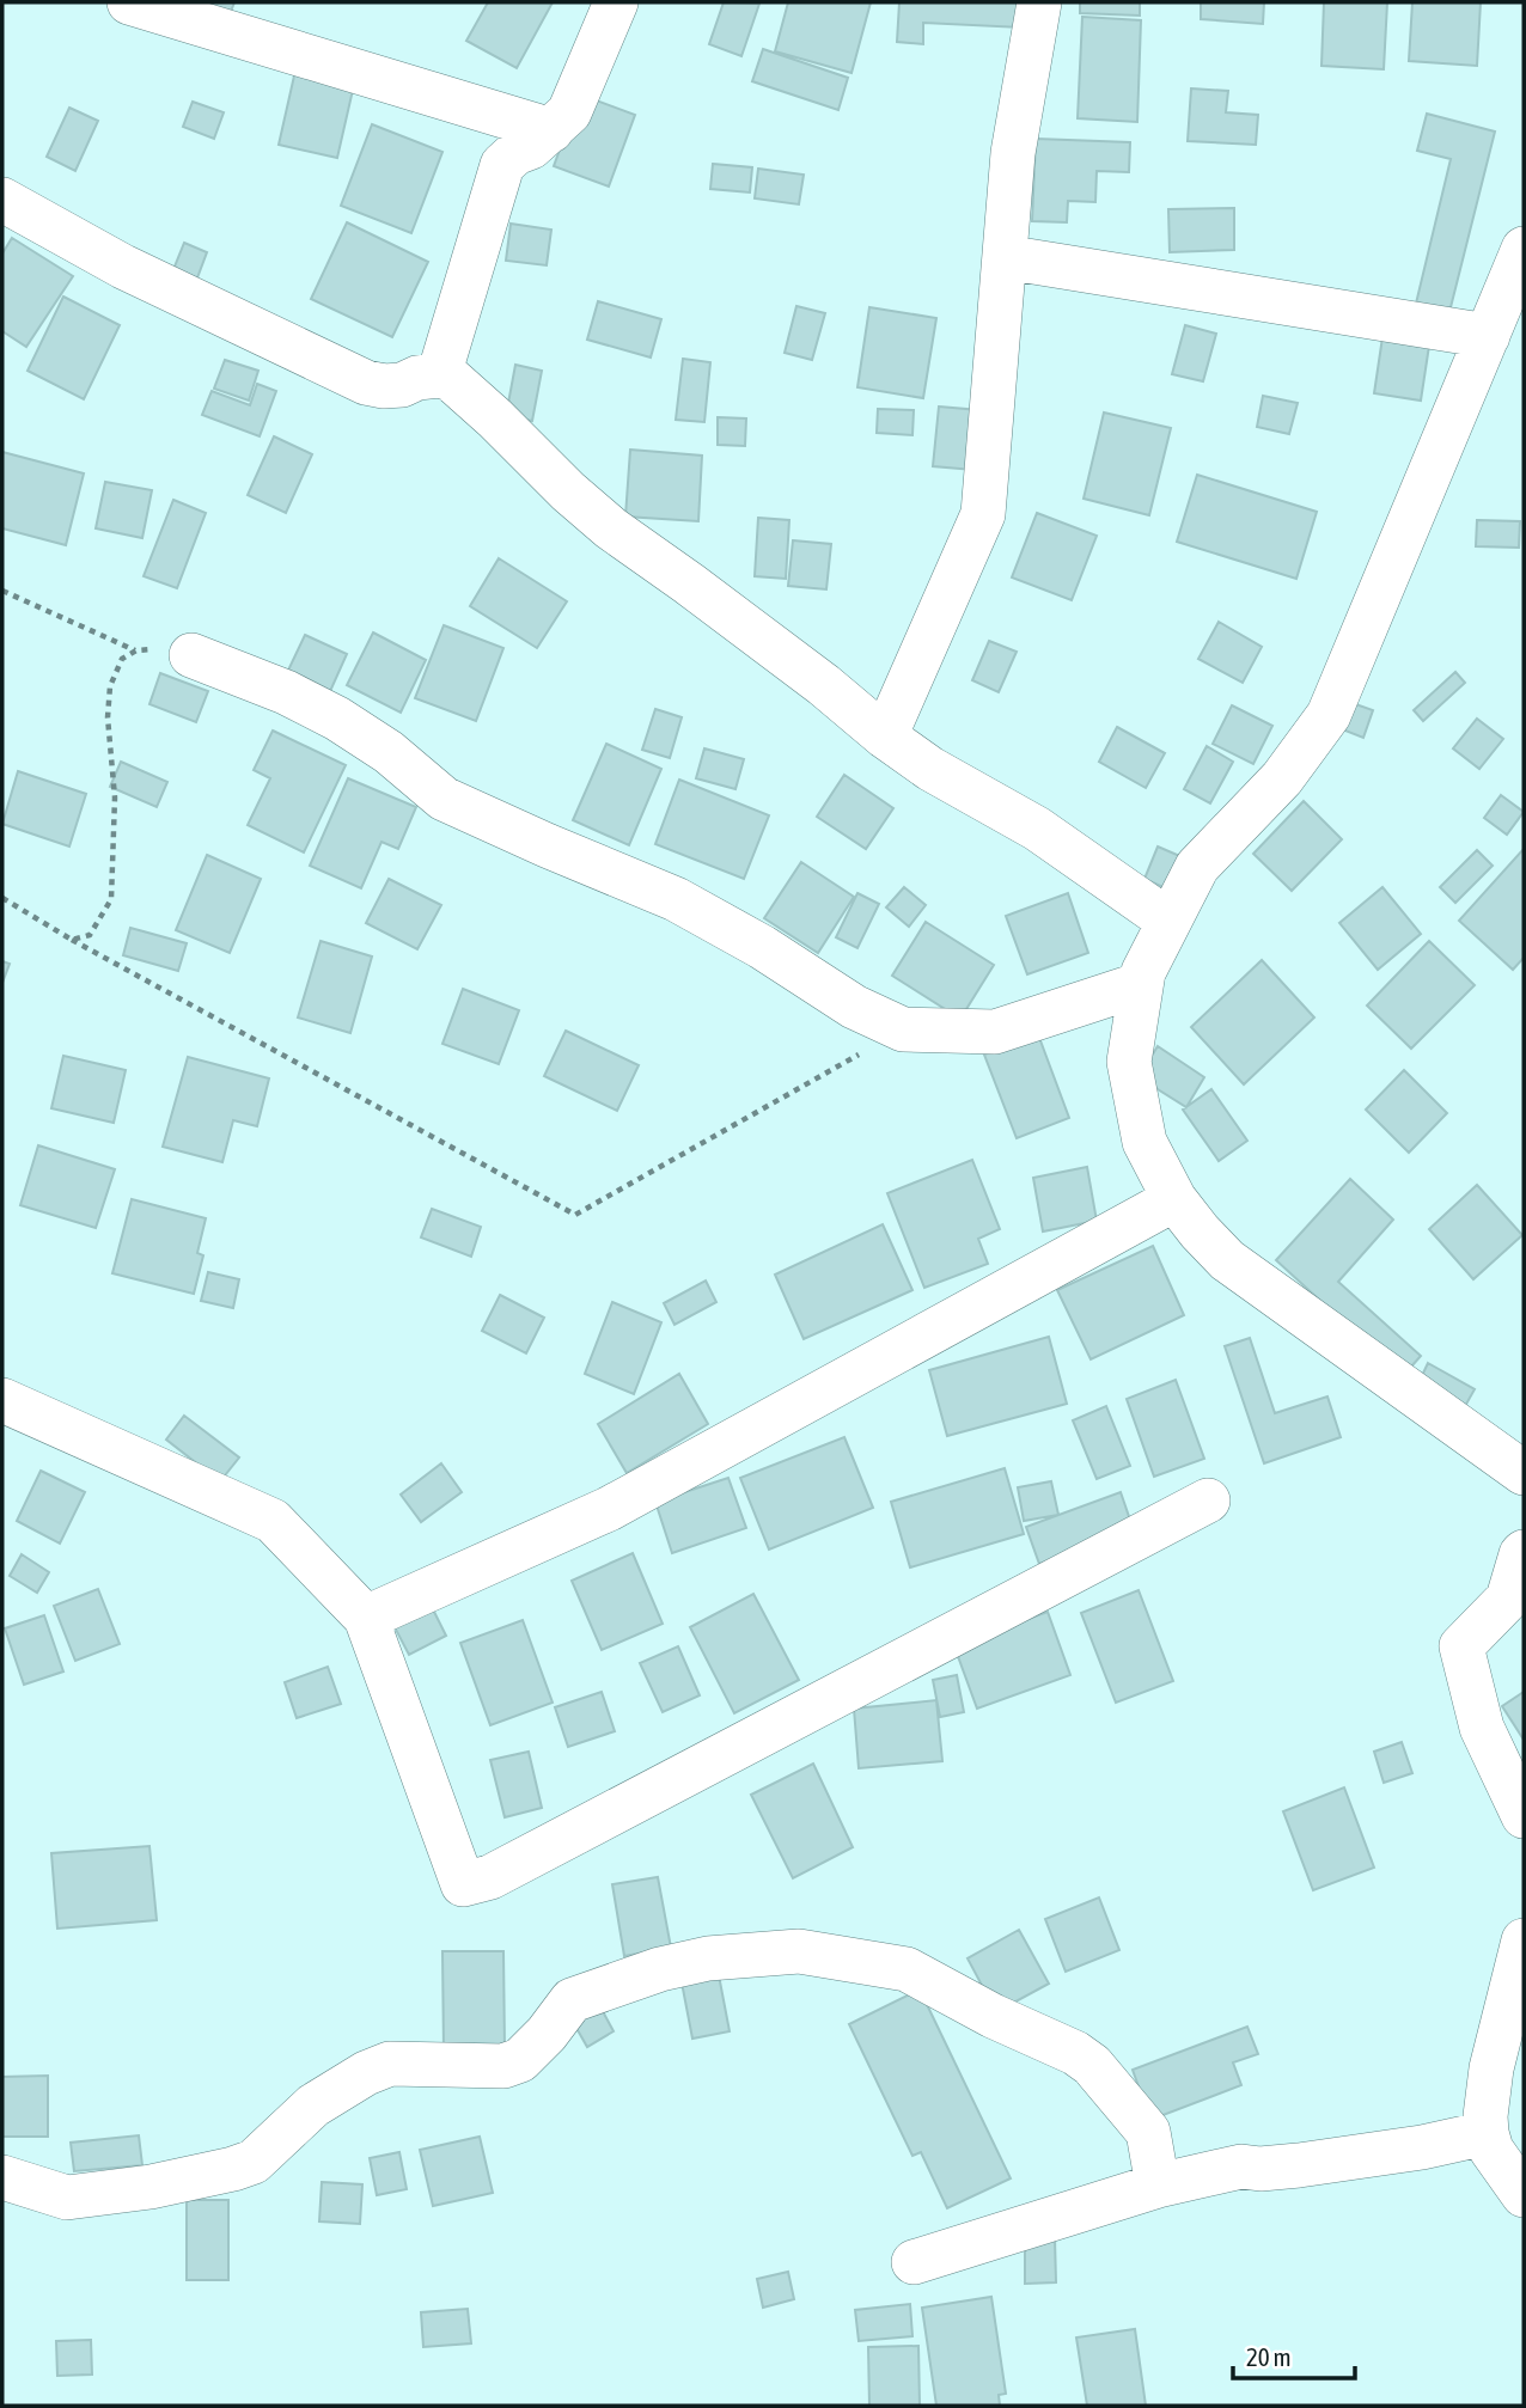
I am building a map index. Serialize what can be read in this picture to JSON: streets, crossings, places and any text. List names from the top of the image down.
{
  "scale_bar": "20 m"
}
